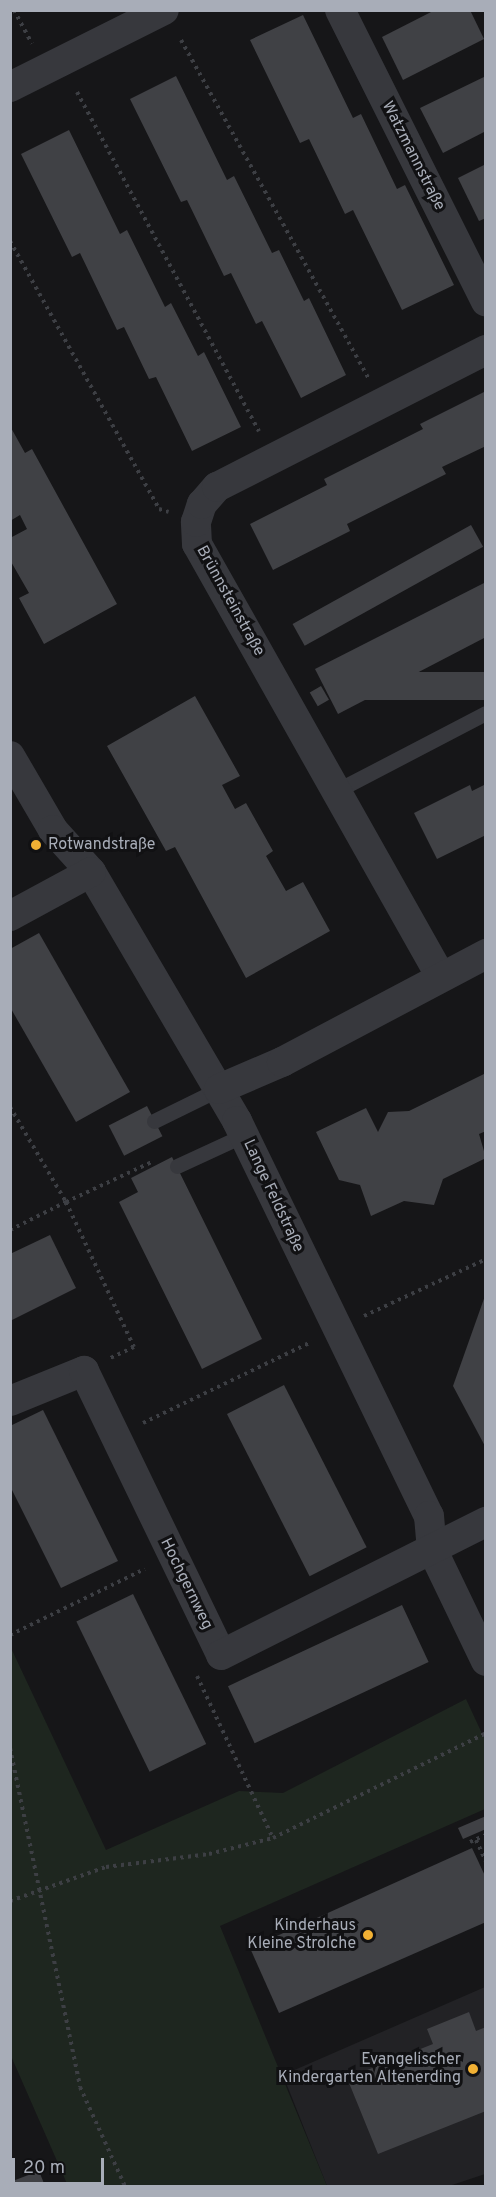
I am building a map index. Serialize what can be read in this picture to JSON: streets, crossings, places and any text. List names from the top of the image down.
{
  "streets": {
    "street": [
      "Watzmannstraße",
      "Brünnsteinstraße",
      "Lange Feldstraße",
      "Hochgernweg"
    ]
  },
  "places": ["Rotwandstraße", "Kinderhaus Kleine Strolche", "Evangelischer Kindergarten Altenerding"],
  "scale_bar": "20 m"
}
